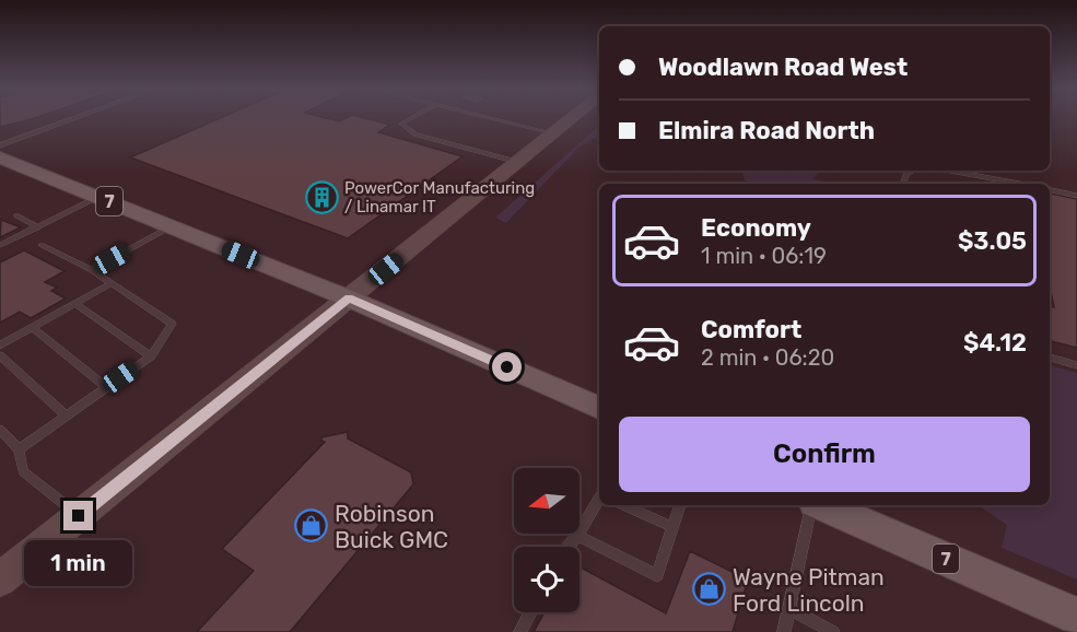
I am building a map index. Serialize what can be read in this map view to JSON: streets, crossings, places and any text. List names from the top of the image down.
{
  "streets": {
    "main road": ["7"]
  },
  "places": {
    "building": ["PowerCor Manufacturing / Linamar IT"],
    "shop": ["Robinson Buick GMC", "Wayne Pitman Ford Lincoln"]
  },
  "north": "left",
  "page": {
    "banner": ["Woodlawn Road West", "Elmira Road North"],
    "list": [
      {
        "name": "Economy",
        "note": "1 min · 06:19",
        "value": "$3.05"
      },
      {
        "name": "Comfort",
        "note": "2 min · 06:20",
        "value": "$4.12"
      }
    ],
    "buttons": "Confirm",
    "bubble": "1 min"
  }
}
